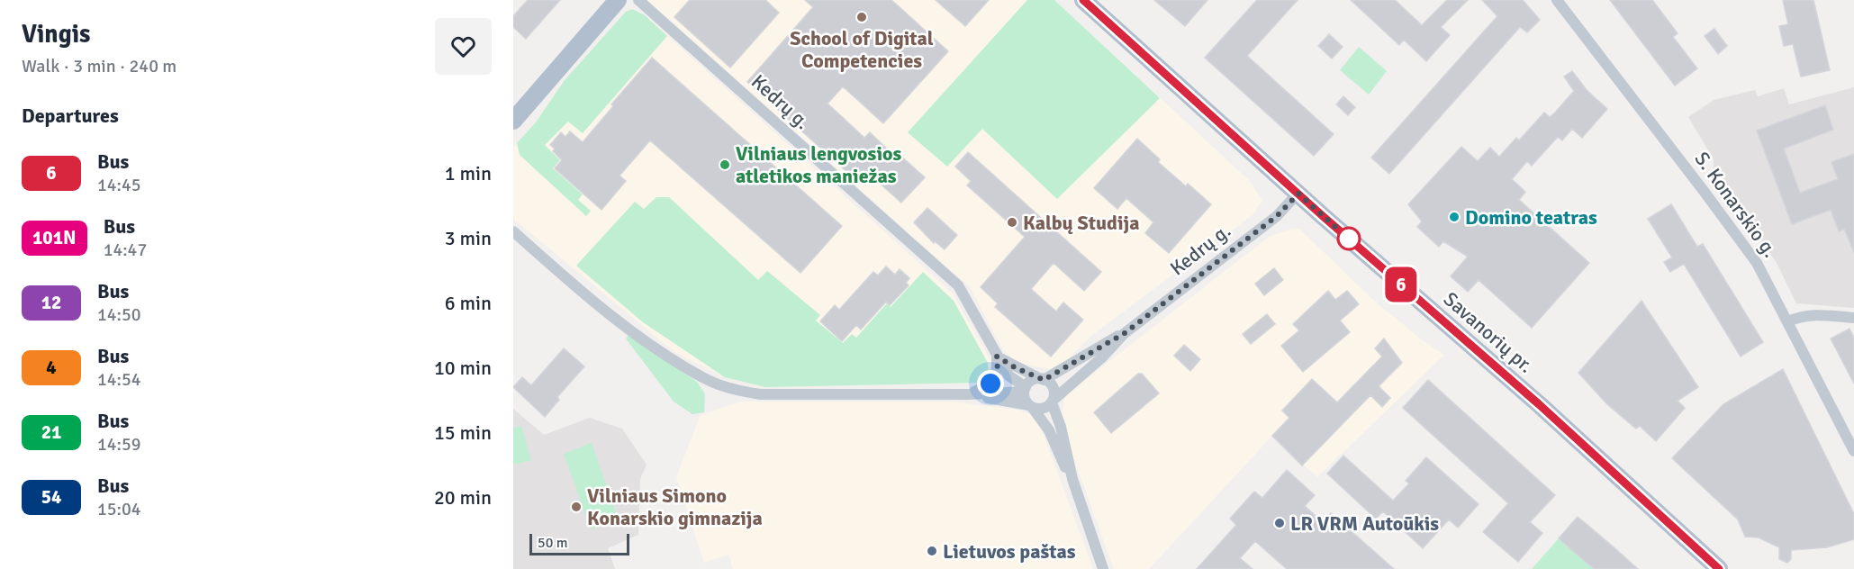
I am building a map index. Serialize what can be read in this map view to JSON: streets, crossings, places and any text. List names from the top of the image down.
{
  "streets": {
    "main road": ["Savanorių pr."],
    "street": ["Kedrų g.", "S. Konarskio g."]
  },
  "crossings": [
    ["Kedrų g.", "Savanorių pr."]
  ],
  "places": [
    "School of Digital Competencies",
    "Vilniaus lengvosios atletikos maniežas",
    "Domino teatras",
    "Kalbų Studija",
    "Vilniaus Simono Konarskio gimnazija",
    "LR VRM Autoūkis",
    "Lietuvos paštas"
  ],
  "lines": ["bus line 6"],
  "scale_bar": "50 m",
  "page": {
    "heading": [
      ["Vingis", "Walk · 3 min · 240 m"],
      "Departures"
    ],
    "on_map": "6",
    "list": [
      {
        "mark": "6",
        "name": "Bus",
        "note": "14:45",
        "value": "1 min"
      },
      {
        "mark": "101N",
        "name": "Bus",
        "note": "14:47",
        "value": "3 min"
      },
      {
        "mark": "12",
        "name": "Bus",
        "note": "14:50",
        "value": "6 min"
      },
      {
        "mark": "4",
        "name": "Bus",
        "note": "14:54",
        "value": "10 min"
      },
      {
        "mark": "21",
        "name": "Bus",
        "note": "14:59",
        "value": "15 min"
      },
      {
        "mark": "54",
        "name": "Bus",
        "note": "15:04",
        "value": "20 min"
      }
    ],
    "scale": "50 m"
  }
}
